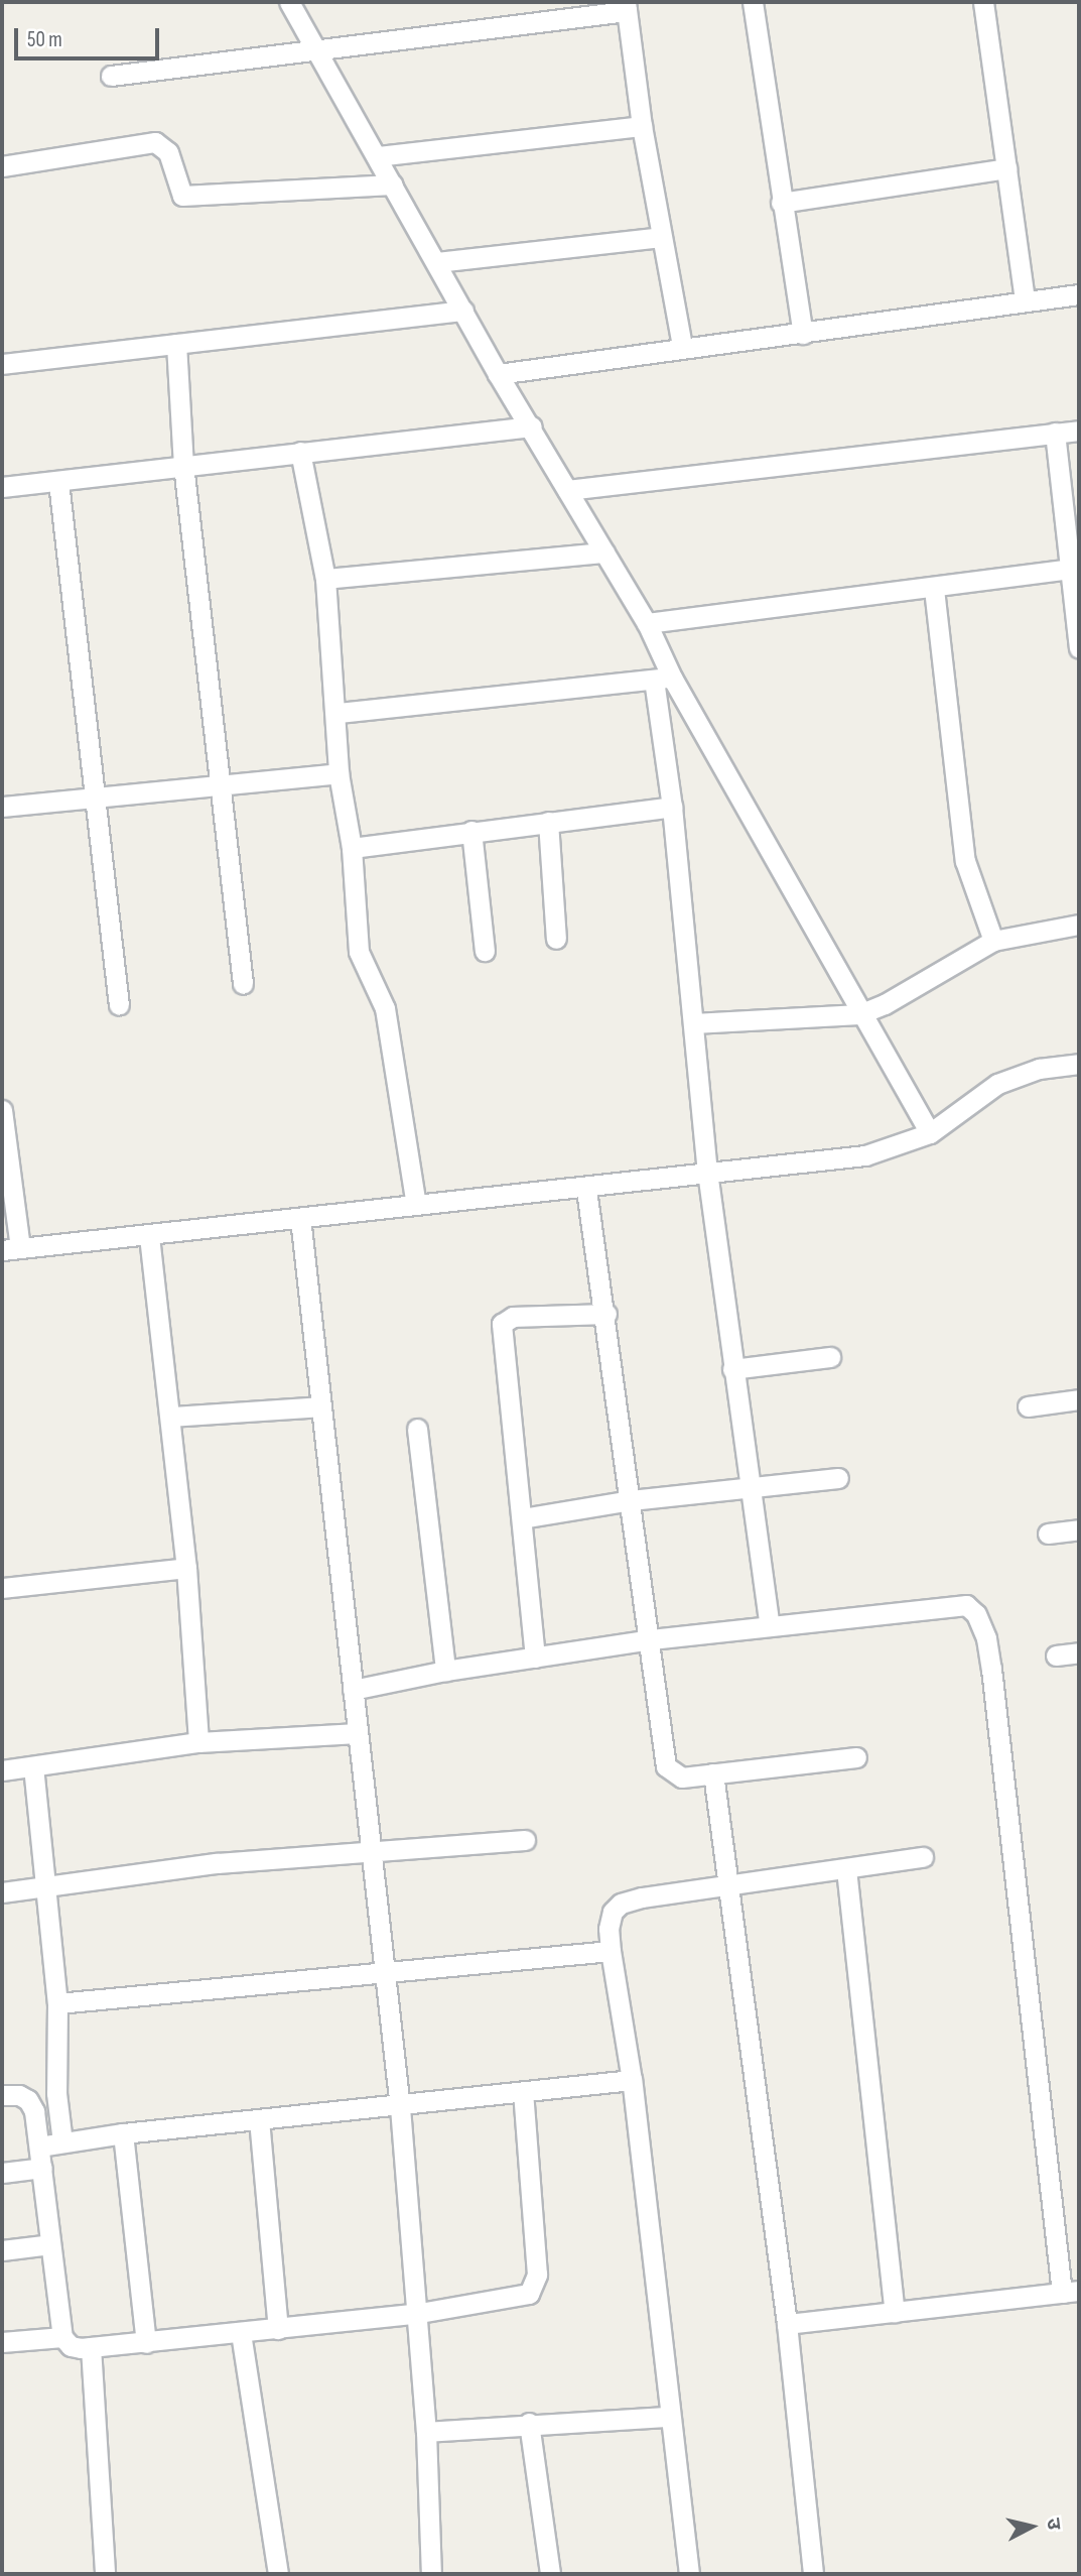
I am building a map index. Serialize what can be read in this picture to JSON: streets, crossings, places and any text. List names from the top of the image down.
{
  "scale_bar": "50 m",
  "north": "right"
}
